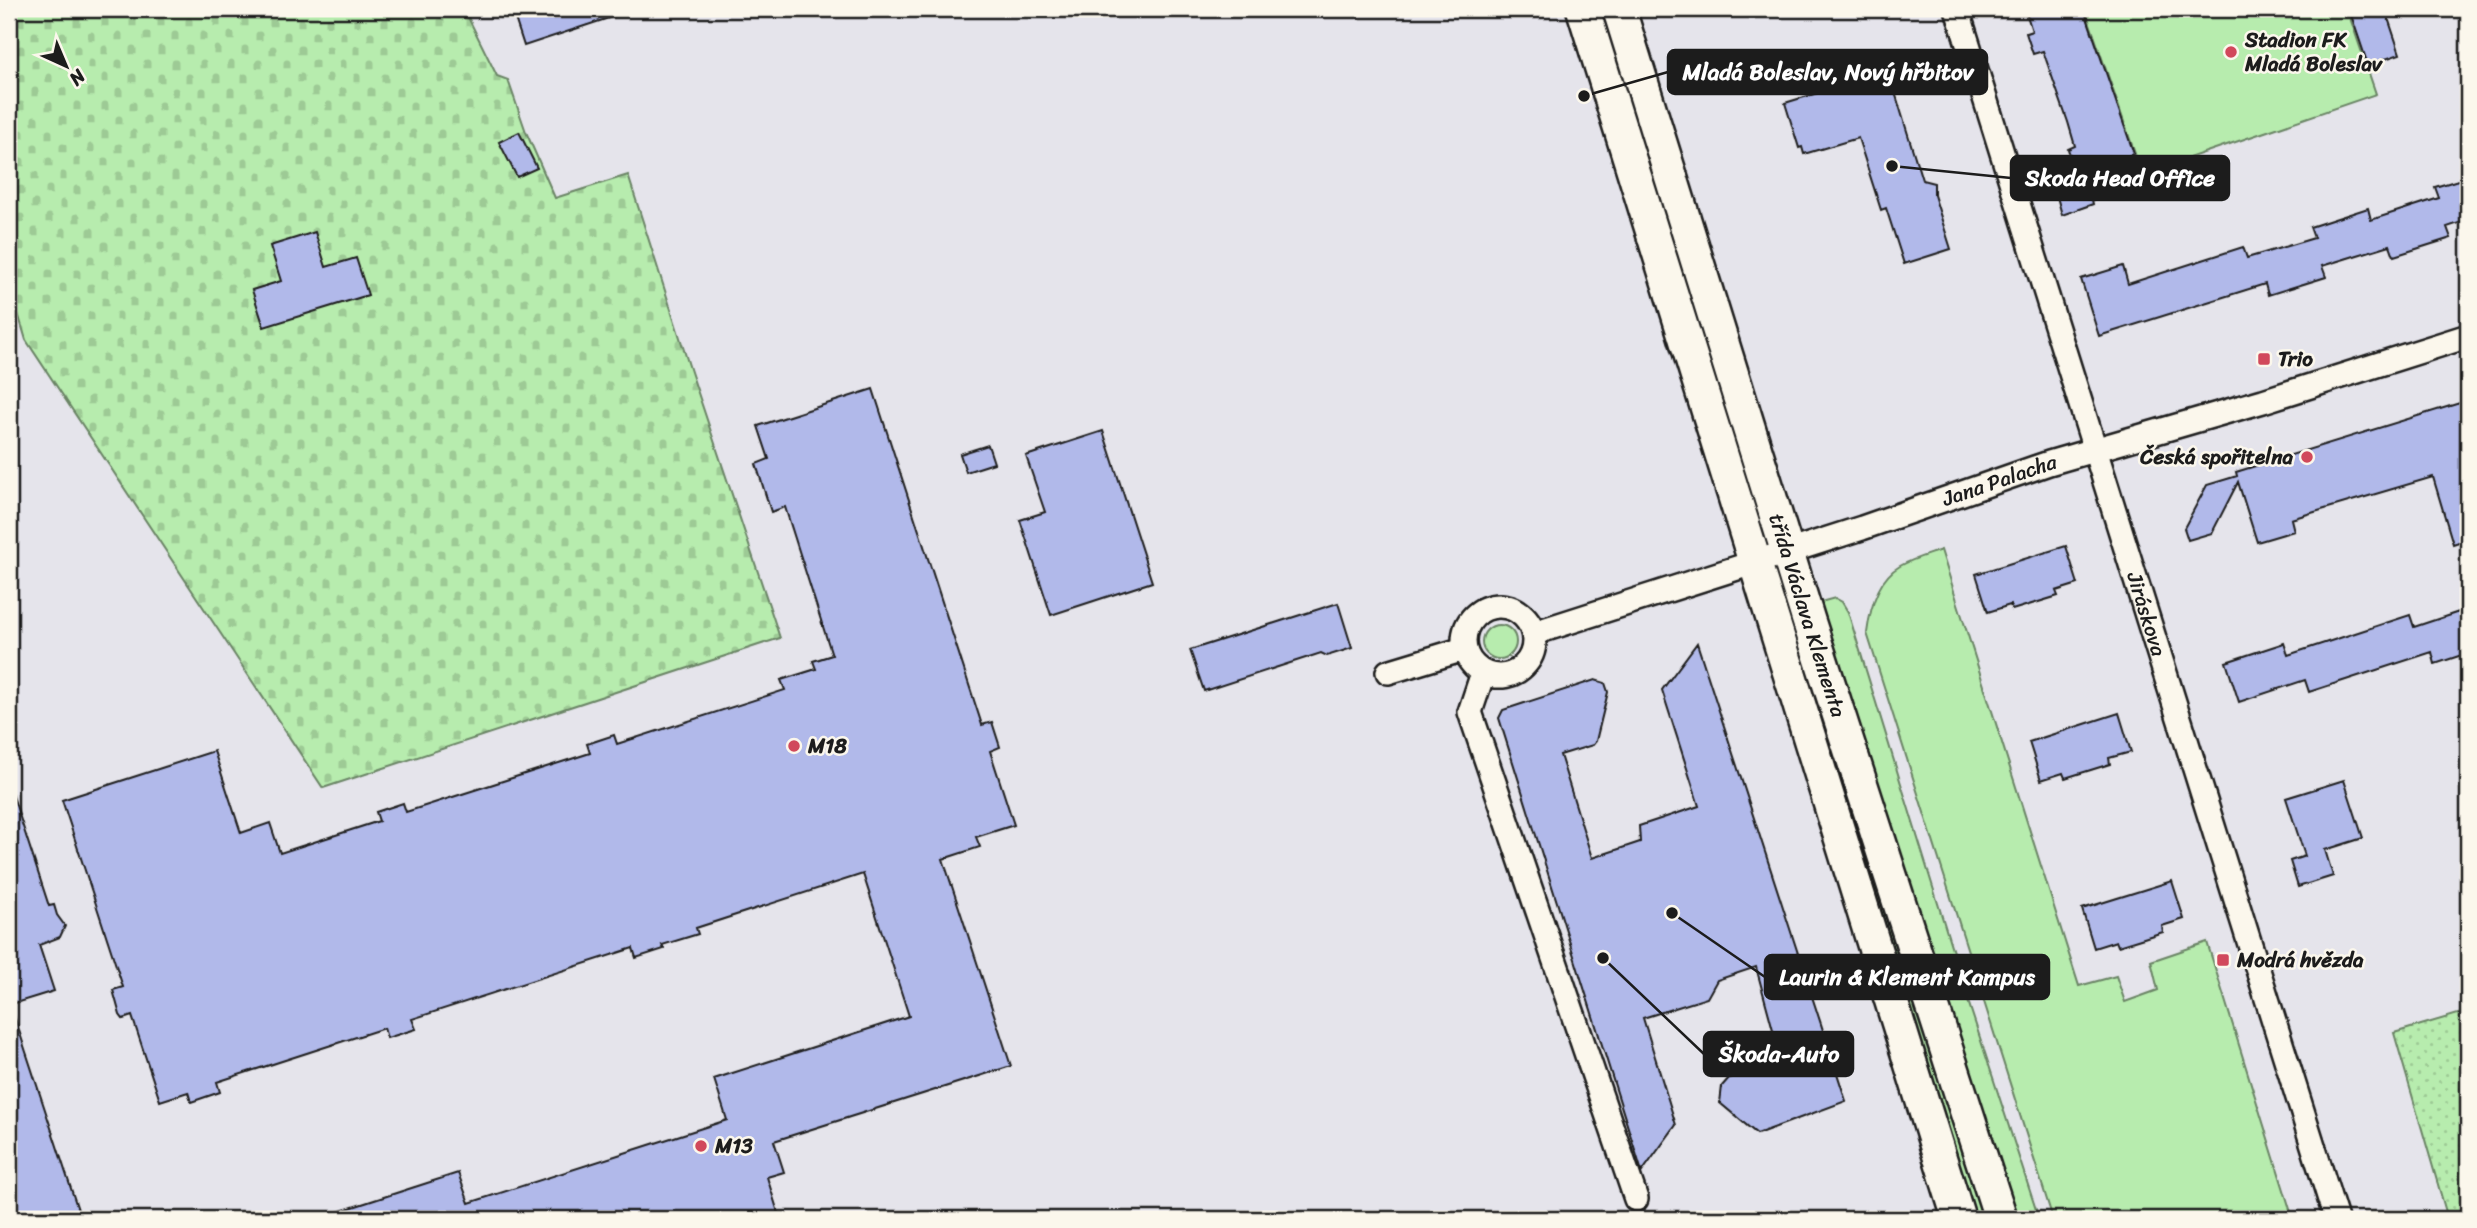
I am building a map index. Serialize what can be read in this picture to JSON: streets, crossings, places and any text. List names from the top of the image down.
{
  "streets": {
    "street": ["Jana Palacha", "Jiráskova", "třída Václava Klementa"]
  },
  "crossings": [
    ["Jana Palacha", "Jiráskova"],
    ["Jana Palacha", "třída Václava Klementa"]
  ],
  "places": {
    "other": [
      "Stadion FK Mladá Boleslav",
      "Mladá Boleslav, Nový hřbitov",
      "Skoda Head Office",
      "Česká spořitelna",
      "M18",
      "Laurin & Klement Kampus",
      "Škoda-Auto",
      "M13"
    ],
    "transit": ["Trio", "Modrá hvězda"]
  },
  "north": "bottom right"
}
